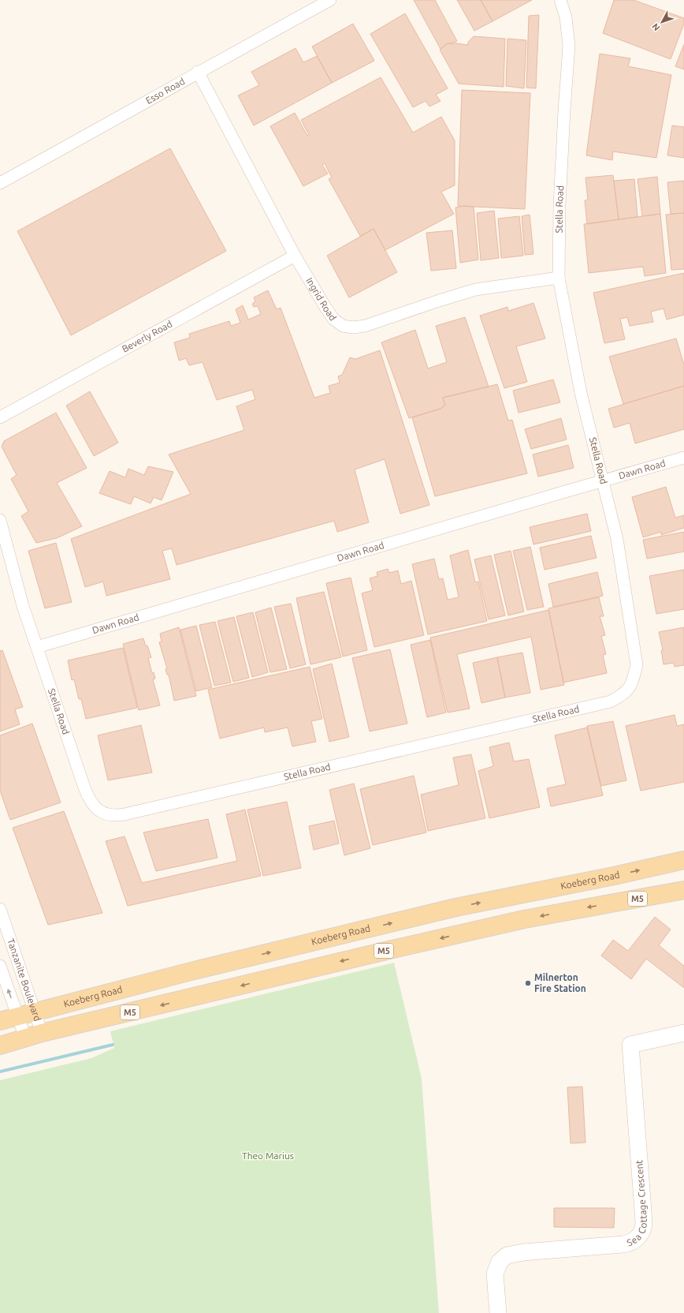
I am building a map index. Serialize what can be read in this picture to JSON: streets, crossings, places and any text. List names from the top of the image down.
{
  "streets": {
    "main road": ["Koeberg Road", "M5"],
    "street": [
      "Esso Road",
      "Stella Road",
      "Ingrid Road",
      "Beverly Road",
      "Dawn Road",
      "Tanzanite Boulevard",
      "Sea Cottage Crescent"
    ]
  },
  "crossings": [
    ["Esso Road", "Ingrid Road"],
    ["Stella Road", "Ingrid Road"],
    ["Stella Road", "Dawn Road"],
    ["Ingrid Road", "Beverly Road"],
    ["Koeberg Road", "Tanzanite Boulevard"],
    ["M5", "Tanzanite Boulevard"]
  ],
  "parks": ["Theo Marius"],
  "places": ["Milnerton Fire Station"],
  "north": "bottom left"
}
